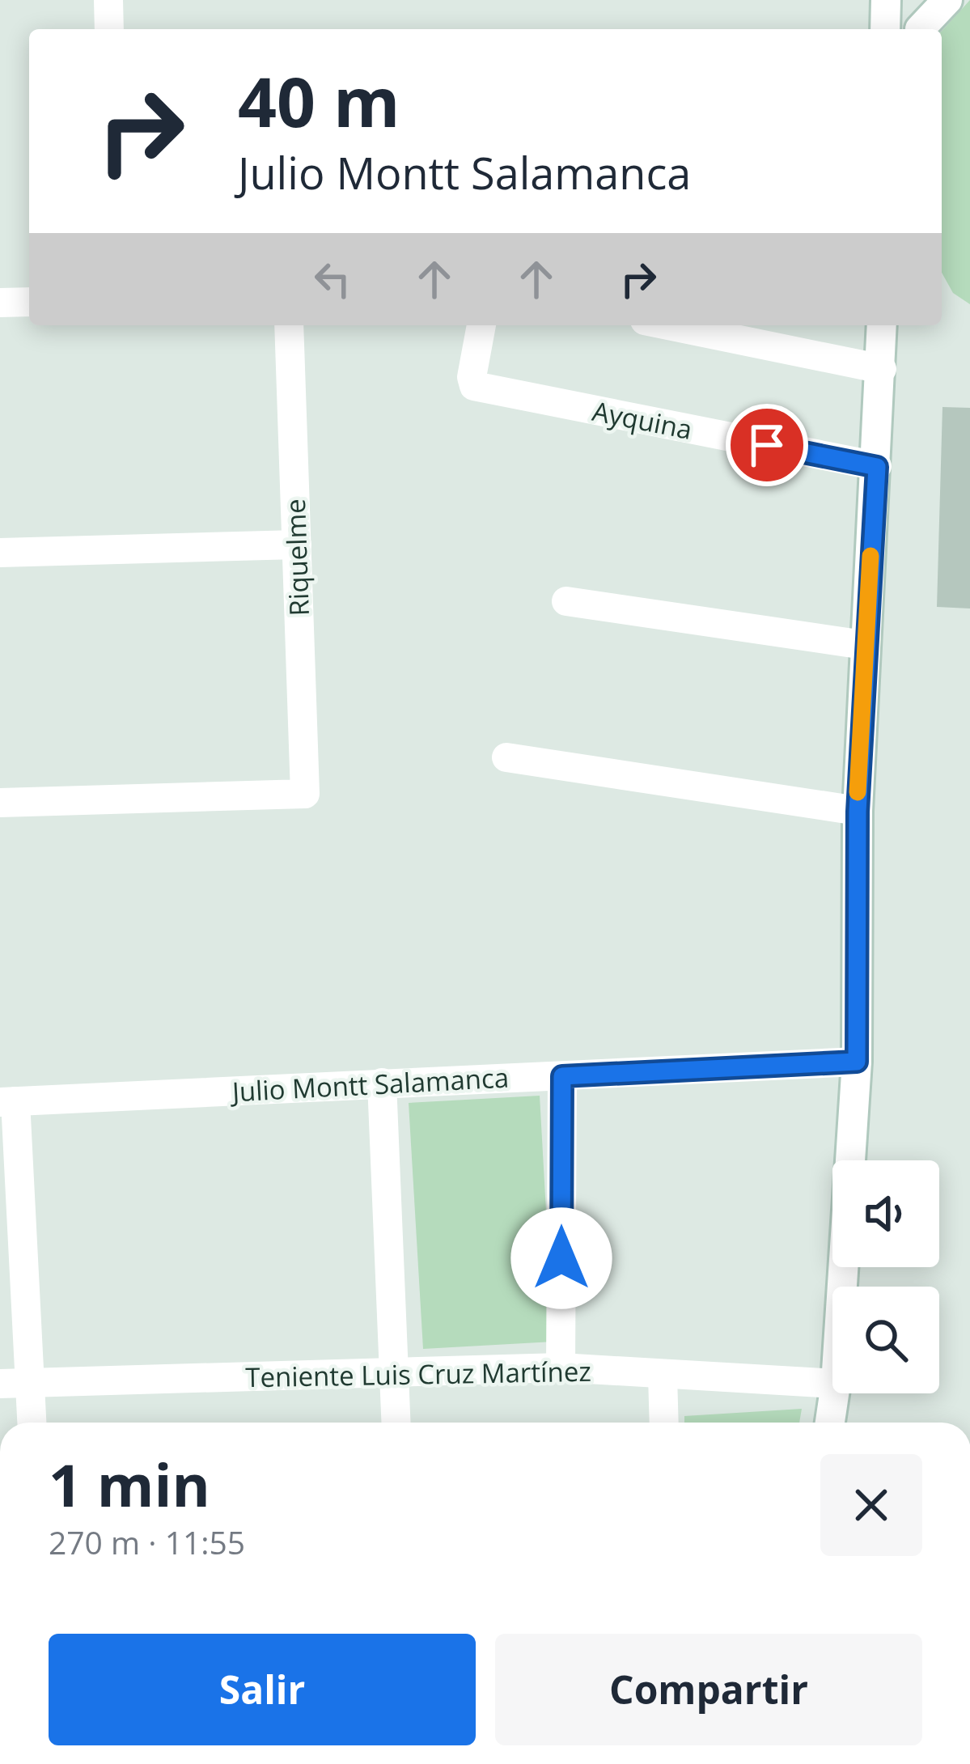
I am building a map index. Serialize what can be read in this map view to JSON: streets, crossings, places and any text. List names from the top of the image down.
{
  "streets": {
    "street": [
      "Ayquina",
      "Riquelme",
      "Julio Montt Salamanca",
      "Teniente Luis Cruz Martínez"
    ]
  },
  "page": {
    "turn": ["40 m", "Julio Montt Salamanca"],
    "heading": ["1 min", "270 m · 11:55"],
    "buttons": ["Salir", "Compartir"]
  }
}
